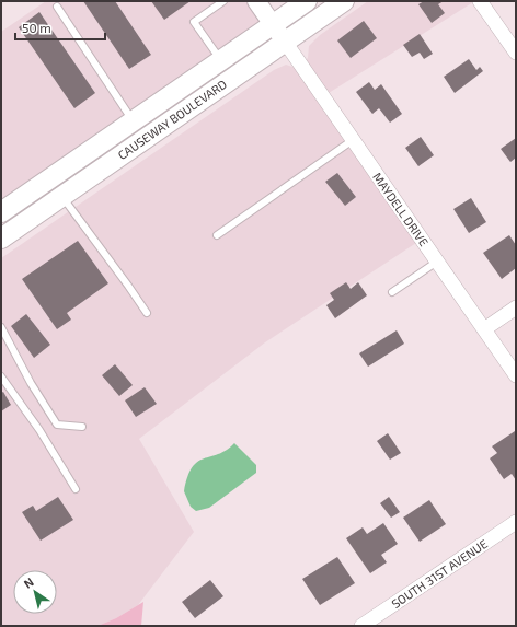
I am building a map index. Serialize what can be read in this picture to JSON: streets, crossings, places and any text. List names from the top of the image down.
{
  "streets": {
    "main road": ["CAUSEWAY BOULEVARD"],
    "street": ["MAYDELL DRIVE", "SOUTH 31ST AVENUE"]
  },
  "crossings": [
    ["CAUSEWAY BOULEVARD", "MAYDELL DRIVE"]
  ],
  "scale_bar": "50 m",
  "north": "top left"
}
